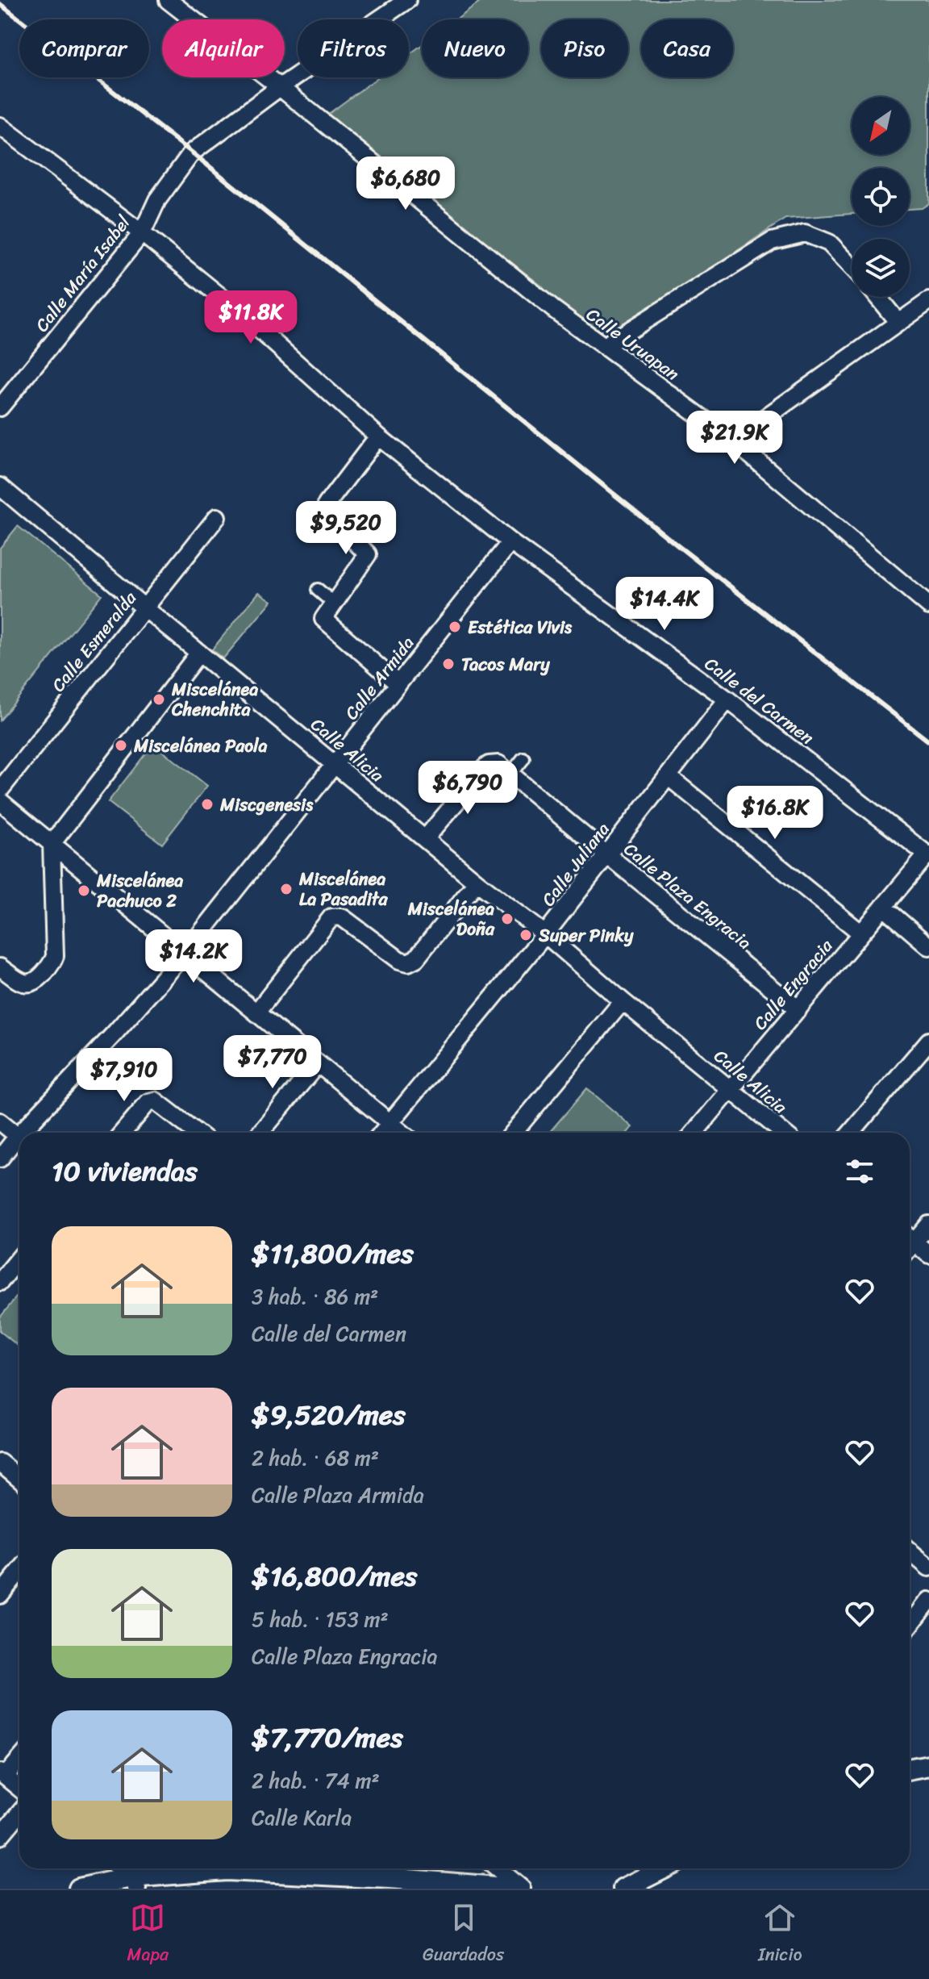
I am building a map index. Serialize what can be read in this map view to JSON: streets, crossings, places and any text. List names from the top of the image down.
{
  "streets": {
    "street": [
      "Calle María Isabel",
      "Calle Uruapan",
      "Calle Esmeralda",
      "Calle Armida",
      "Calle del Carmen",
      "Calle Alicia",
      "Calle Juliana",
      "Calle Plaza Engracia",
      "Calle Engracia"
    ]
  },
  "crossings": [
    ["Calle María Isabel", "Calle Uruapan"],
    ["Calle María Isabel", "Calle del Carmen"],
    ["Calle Esmeralda", "Calle Alicia"],
    ["Calle Armida", "Calle del Carmen"],
    ["Calle Armida", "Calle Alicia"],
    ["Calle del Carmen", "Calle Juliana"],
    ["Calle del Carmen", "Calle Engracia"],
    ["Calle Alicia", "Calle Juliana"],
    ["Calle Alicia", "Calle Plaza Engracia"],
    ["Calle Alicia", "Calle Engracia"],
    ["Calle Juliana", "Calle Plaza Engracia"],
    ["Calle Plaza Engracia", "Calle Engracia"]
  ],
  "places": [
    "Estética Vivis",
    "Tacos Mary",
    "Miscelánea Chenchita",
    "Miscelánea Paola",
    "Miscgenesis",
    "Miscelánea La Pasadita",
    "Miscelánea Pachuco 2",
    "Miscelánea Doña",
    "Super Pinky"
  ],
  "north": "bottom left",
  "page": {
    "chip": [
      "Comprar",
      "Alquilar",
      "Filtros",
      "Nuevo",
      "Piso",
      "Casa"
    ],
    "price": [
      "$6,680",
      "$11.8K",
      "$21.9K",
      "$9,520",
      "$14.4K",
      "$6,790",
      "$16.8K",
      "$14.2K",
      "$7,770",
      "$7,910"
    ],
    "heading": "10 viviendas",
    "list": [
      {
        "name": "$11,800/mes",
        "note": "3 hab. · 86 m² · Calle del Carmen"
      },
      {
        "name": "$9,520/mes",
        "note": "2 hab. · 68 m² · Calle Plaza Armida"
      },
      {
        "name": "$16,800/mes",
        "note": "5 hab. · 153 m² · Calle Plaza Engracia"
      },
      {
        "name": "$7,770/mes",
        "note": "2 hab. · 74 m² · Calle Karla"
      }
    ],
    "tabs": ["Mapa", "Guardados", "Inicio"]
  }
}
